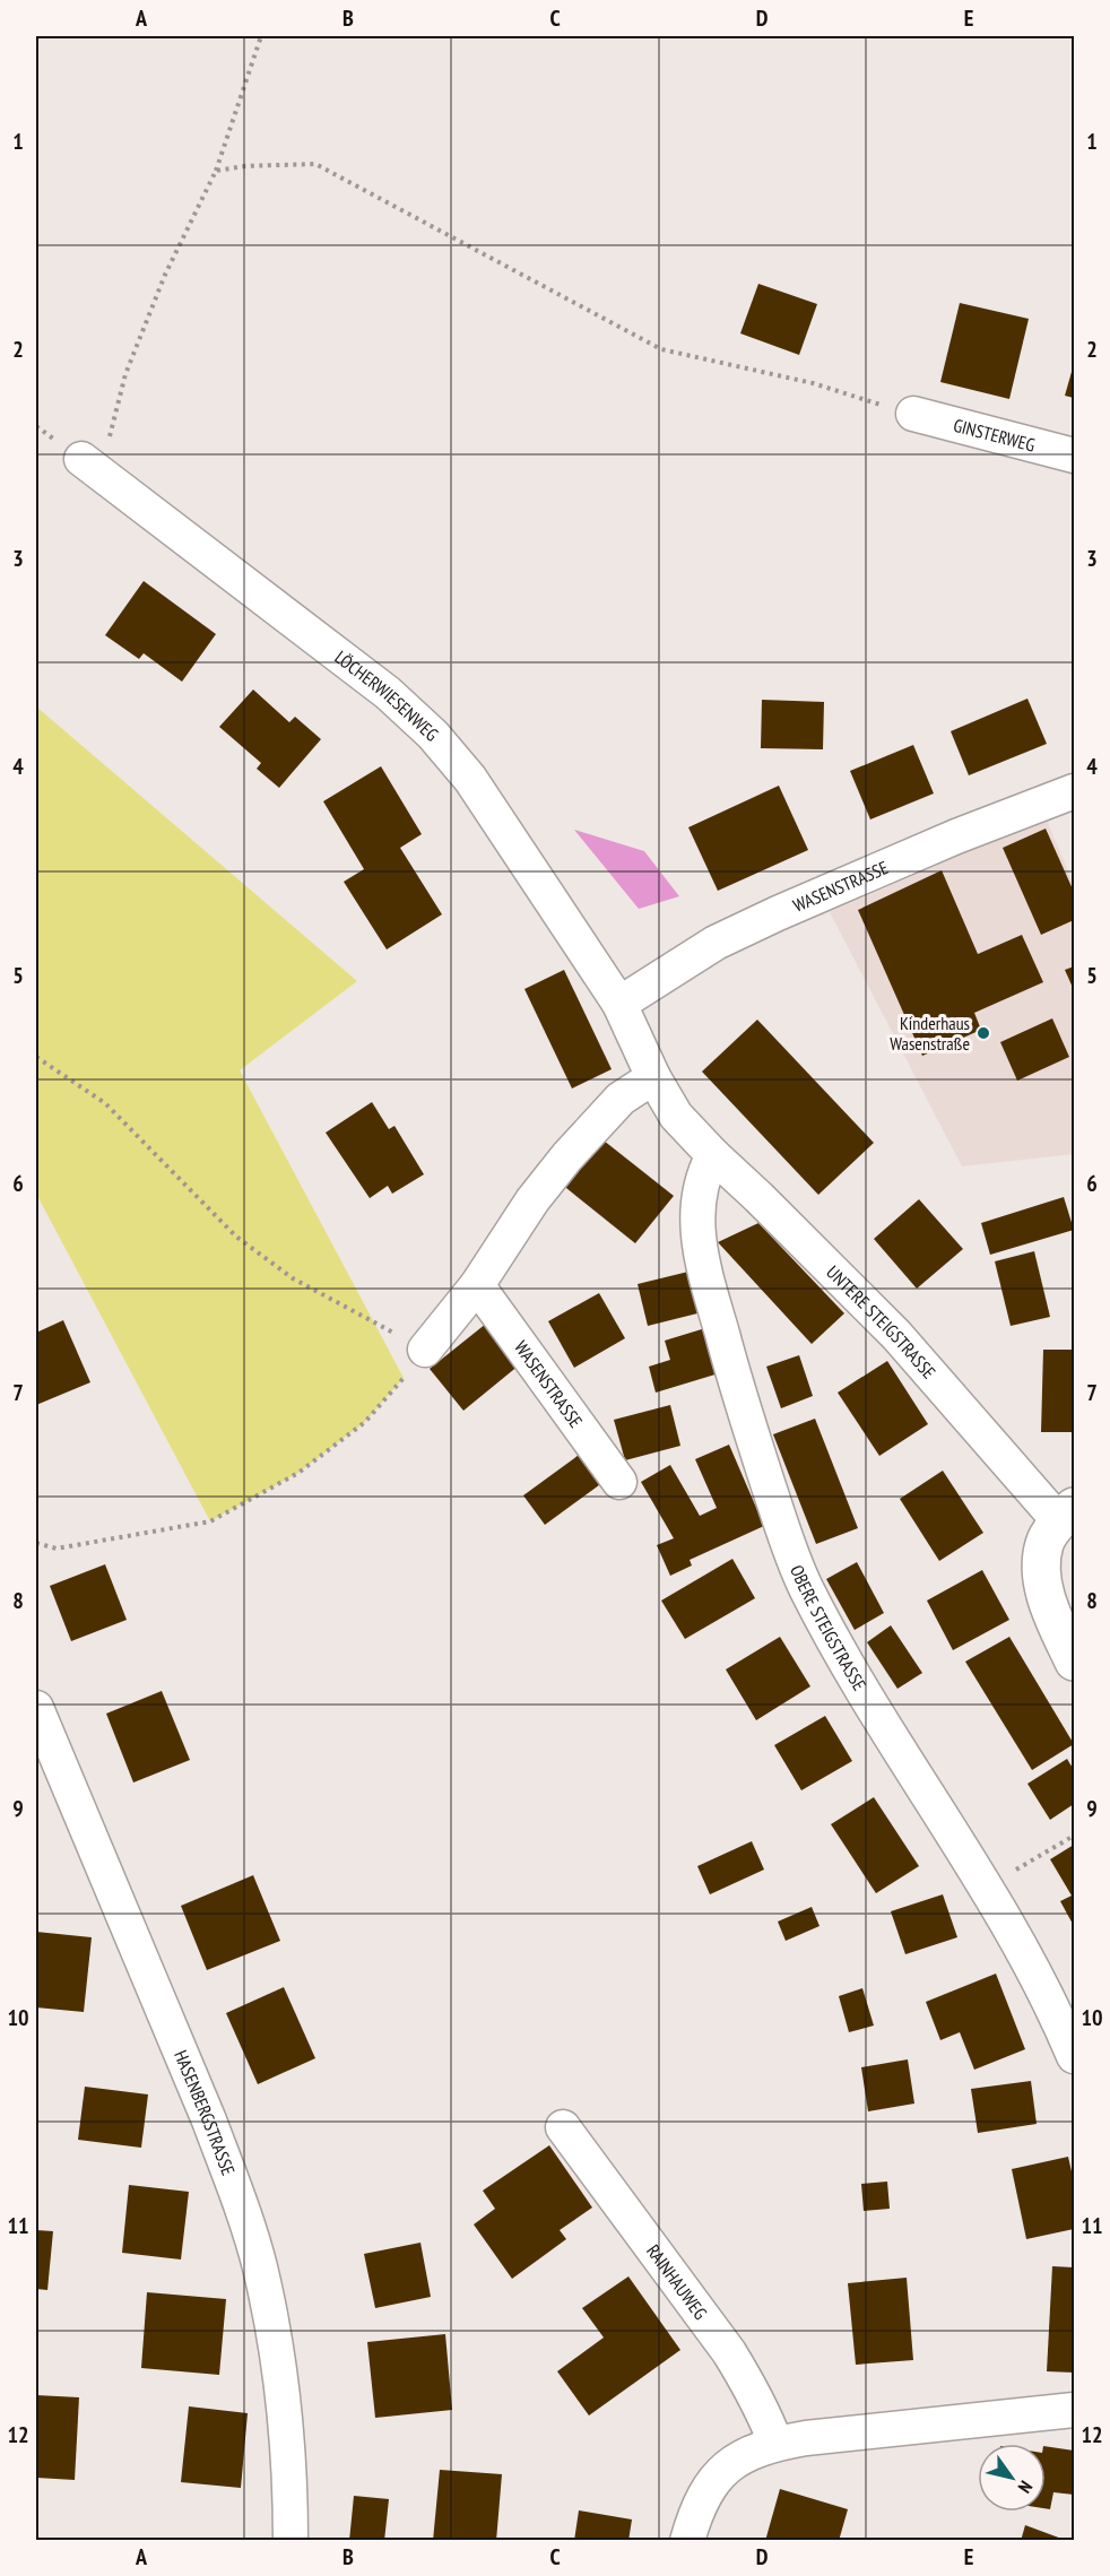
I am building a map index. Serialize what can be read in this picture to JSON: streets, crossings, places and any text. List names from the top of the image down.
{
  "streets": {
    "street": [
      "GINSTERWEG",
      "LÖCHERWIESENWEG",
      "WASENSTRASSE",
      "UNTERE STEIGSTRASSE",
      "OBERE STEIGSTRASSE",
      "HASENBERGSTRASSE",
      "RAINHAUWEG"
    ]
  },
  "crossings": [
    ["LÖCHERWIESENWEG", "WASENSTRASSE"],
    ["LÖCHERWIESENWEG", "UNTERE STEIGSTRASSE"],
    ["WASENSTRASSE", "UNTERE STEIGSTRASSE"],
    ["UNTERE STEIGSTRASSE", "OBERE STEIGSTRASSE"]
  ],
  "places": ["Kinderhaus Wasenstraße"],
  "north": "bottom right",
  "grid": {
    "columns": [
      "A",
      "B",
      "C",
      "D",
      "E"
    ],
    "rows": [
      "1",
      "2",
      "3",
      "4",
      "5",
      "6",
      "7",
      "8",
      "9",
      "10",
      "11",
      "12"
    ]
  }
}
